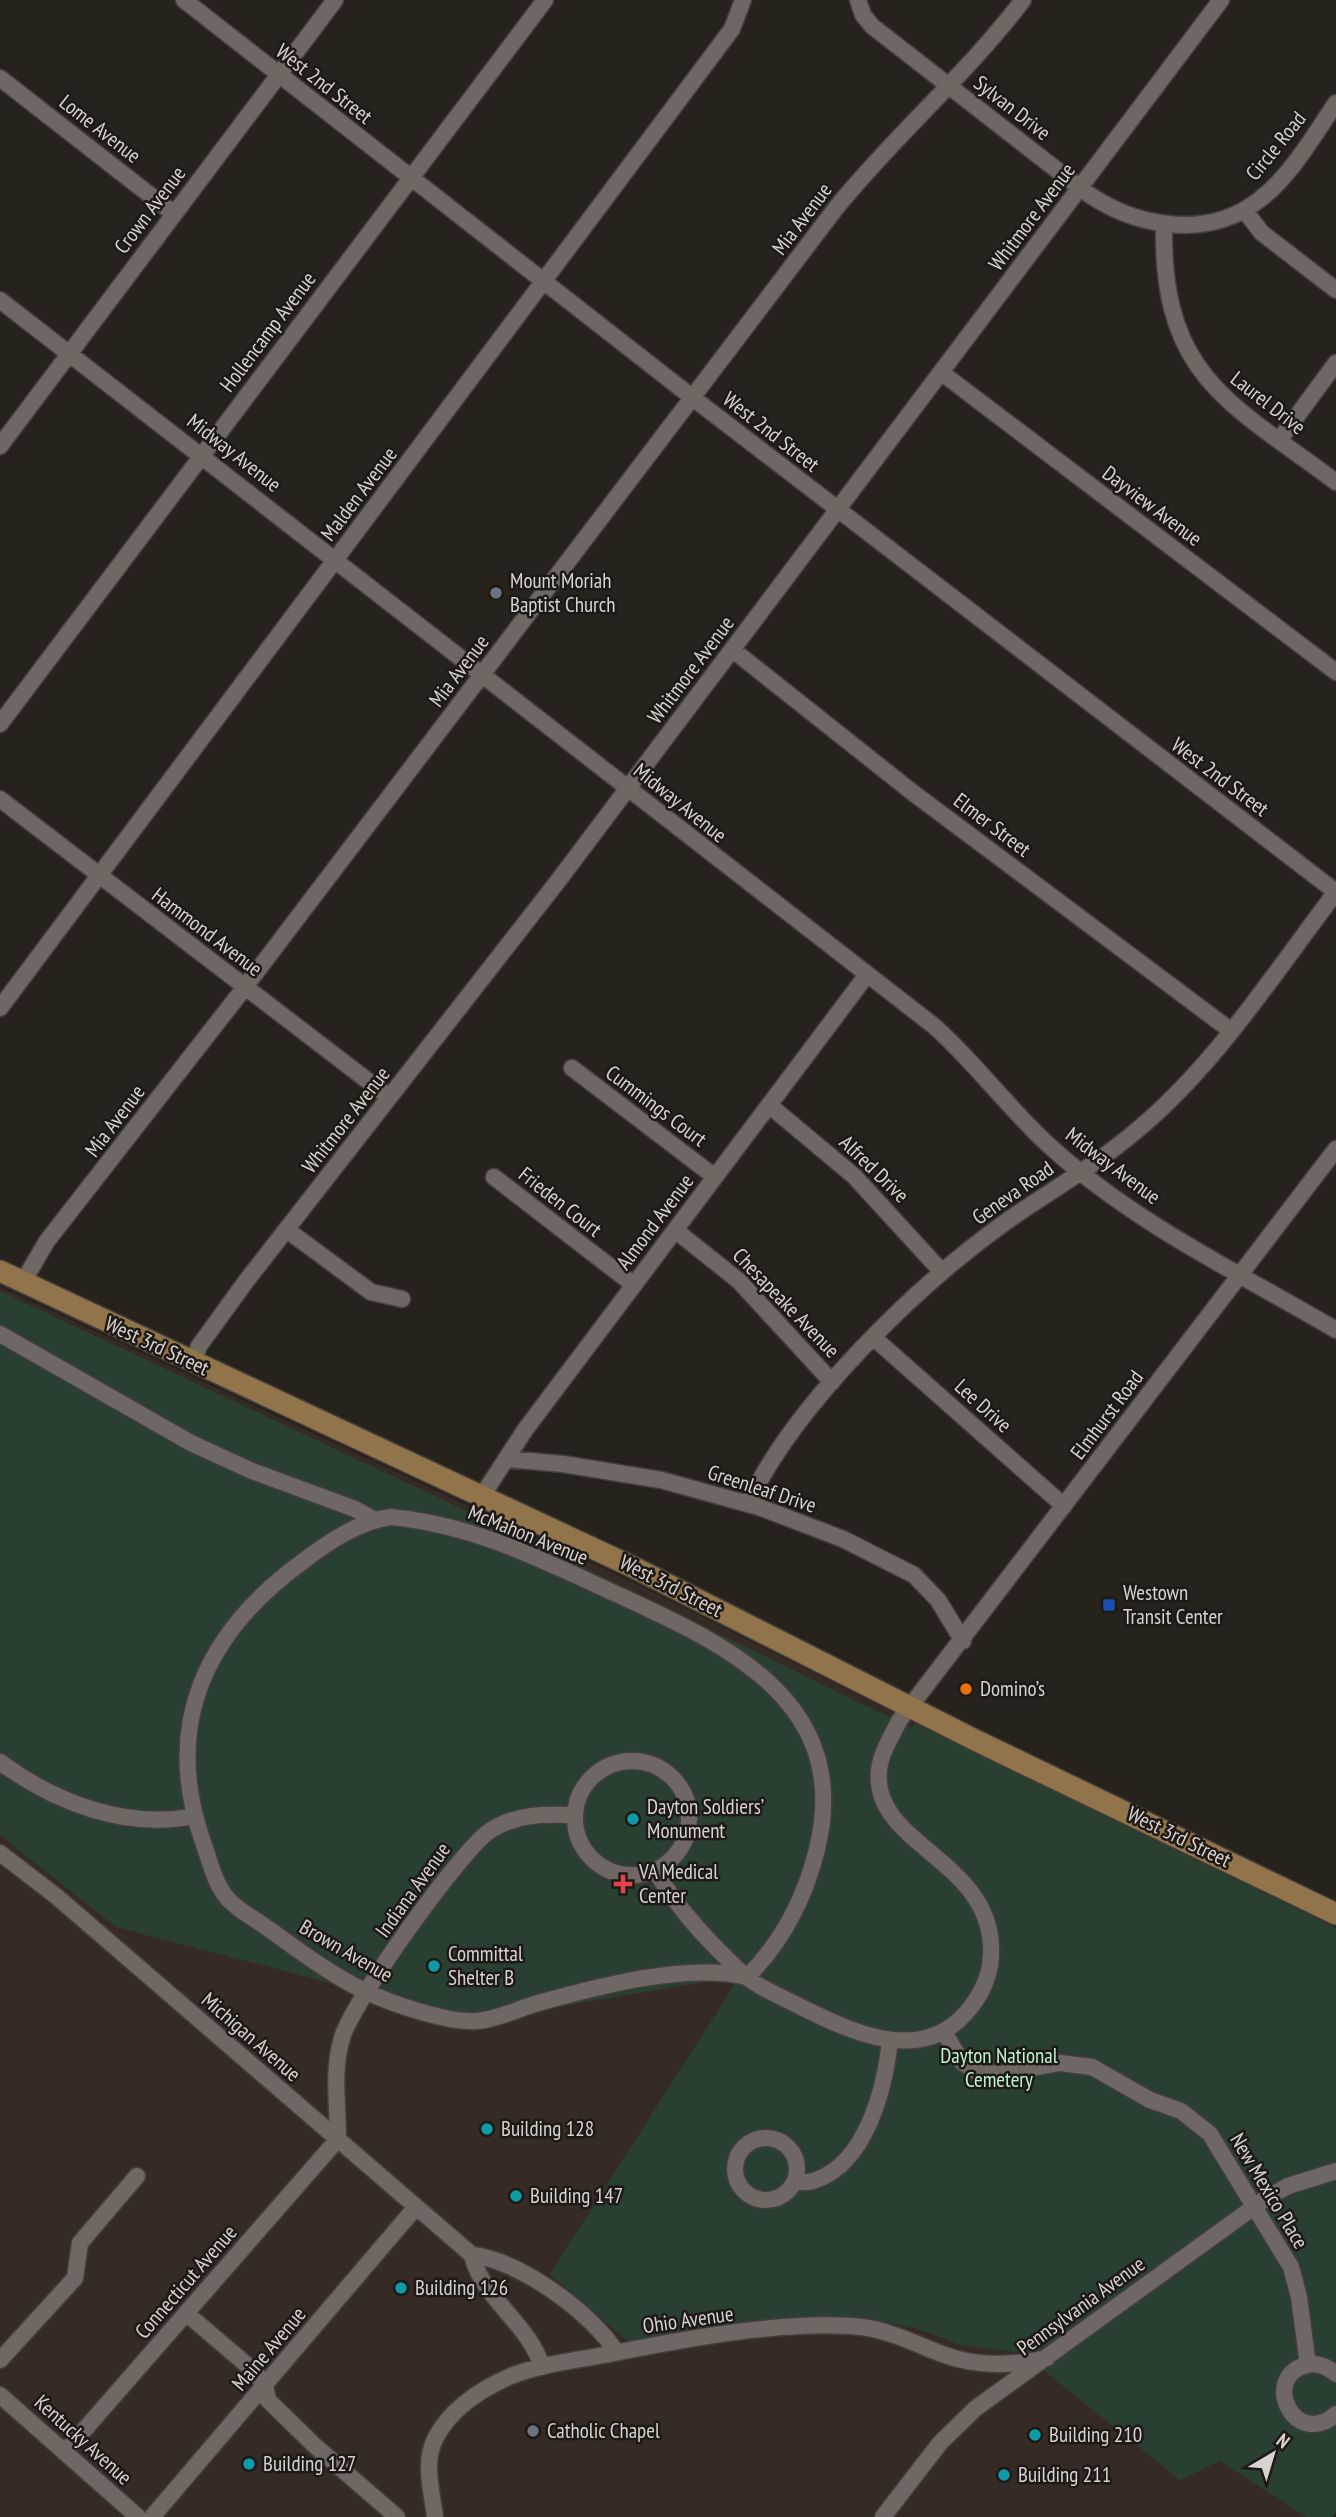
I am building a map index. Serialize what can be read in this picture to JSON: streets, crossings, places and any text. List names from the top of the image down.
{
  "streets": {
    "main road": ["West 3rd Street"],
    "street": [
      "West 2nd Street",
      "Sylvan Drive",
      "Lome Avenue",
      "Circle Road",
      "Crown Avenue",
      "Whitmore Avenue",
      "Mia Avenue",
      "Hollencamp Avenue",
      "Laurel Drive",
      "Midway Avenue",
      "Malden Avenue",
      "Dayview Avenue",
      "Elmer Street",
      "Hammond Avenue",
      "Cummings Court",
      "Alfred Drive",
      "Geneva Road",
      "Frieden Court",
      "Almond Avenue",
      "Chesapeake Avenue",
      "Lee Drive",
      "Elmhurst Road",
      "Greenleaf Drive",
      "McMahon Avenue",
      "Indiana Avenue",
      "Brown Avenue",
      "Michigan Avenue",
      "New Mexico Place",
      "Connecticut Avenue",
      "Pennsylvania Avenue",
      "Ohio Avenue",
      "Maine Avenue",
      "Kentucky Avenue"
    ]
  },
  "crossings": [
    ["West 2nd Street", "Crown Avenue"],
    ["West 2nd Street", "Whitmore Avenue"],
    ["West 2nd Street", "Mia Avenue"],
    ["West 2nd Street", "Hollencamp Avenue"],
    ["West 2nd Street", "Malden Avenue"],
    ["West 2nd Street", "Geneva Road"],
    ["Sylvan Drive", "Circle Road"],
    ["Sylvan Drive", "Whitmore Avenue"],
    ["Sylvan Drive", "Mia Avenue"],
    ["Sylvan Drive", "Laurel Drive"],
    ["Lome Avenue", "Crown Avenue"],
    ["Crown Avenue", "Midway Avenue"],
    ["Whitmore Avenue", "Midway Avenue"],
    ["Whitmore Avenue", "Dayview Avenue"],
    ["Whitmore Avenue", "Elmer Street"],
    ["Whitmore Avenue", "Hammond Avenue"],
    ["Whitmore Avenue", "West 3rd Street"],
    ["Mia Avenue", "Midway Avenue"],
    ["Mia Avenue", "Hammond Avenue"],
    ["Mia Avenue", "West 3rd Street"],
    ["Hollencamp Avenue", "Midway Avenue"],
    ["Midway Avenue", "Malden Avenue"],
    ["Midway Avenue", "Geneva Road"],
    ["Midway Avenue", "Almond Avenue"],
    ["Midway Avenue", "Elmhurst Road"],
    ["Malden Avenue", "Hammond Avenue"],
    ["Elmer Street", "Geneva Road"],
    ["Cummings Court", "Almond Avenue"],
    ["Alfred Drive", "Geneva Road"],
    ["Alfred Drive", "Almond Avenue"],
    ["Geneva Road", "Chesapeake Avenue"],
    ["Geneva Road", "Lee Drive"],
    ["Geneva Road", "Greenleaf Drive"],
    ["Frieden Court", "Almond Avenue"],
    ["Almond Avenue", "Chesapeake Avenue"],
    ["Almond Avenue", "West 3rd Street"],
    ["Almond Avenue", "Greenleaf Drive"],
    ["West 3rd Street", "Elmhurst Road"],
    ["Lee Drive", "Elmhurst Road"],
    ["Elmhurst Road", "Greenleaf Drive"],
    ["Elmhurst Road", "New Mexico Place"],
    ["McMahon Avenue", "Brown Avenue"],
    ["Indiana Avenue", "Brown Avenue"],
    ["Indiana Avenue", "Michigan Avenue"],
    ["Indiana Avenue", "Connecticut Avenue"],
    ["Michigan Avenue", "Connecticut Avenue"],
    ["Michigan Avenue", "Ohio Avenue"],
    ["Michigan Avenue", "Maine Avenue"],
    ["New Mexico Place", "Pennsylvania Avenue"],
    ["Connecticut Avenue", "Kentucky Avenue"],
    ["Pennsylvania Avenue", "Ohio Avenue"]
  ],
  "parks": ["Dayton National Cemetery"],
  "places": {
    "other": [
      "Mount Moriah Baptist Church",
      "Domino’s",
      "Dayton Soldiers’ Monument",
      "Committal Shelter B",
      "Building 128",
      "Building 147",
      "Building 126",
      "Catholic Chapel",
      "Building 210",
      "Building 127",
      "Building 211"
    ],
    "transit": ["Westown Transit Center"],
    "health": ["VA Medical Center"]
  },
  "north": "top right"
}
